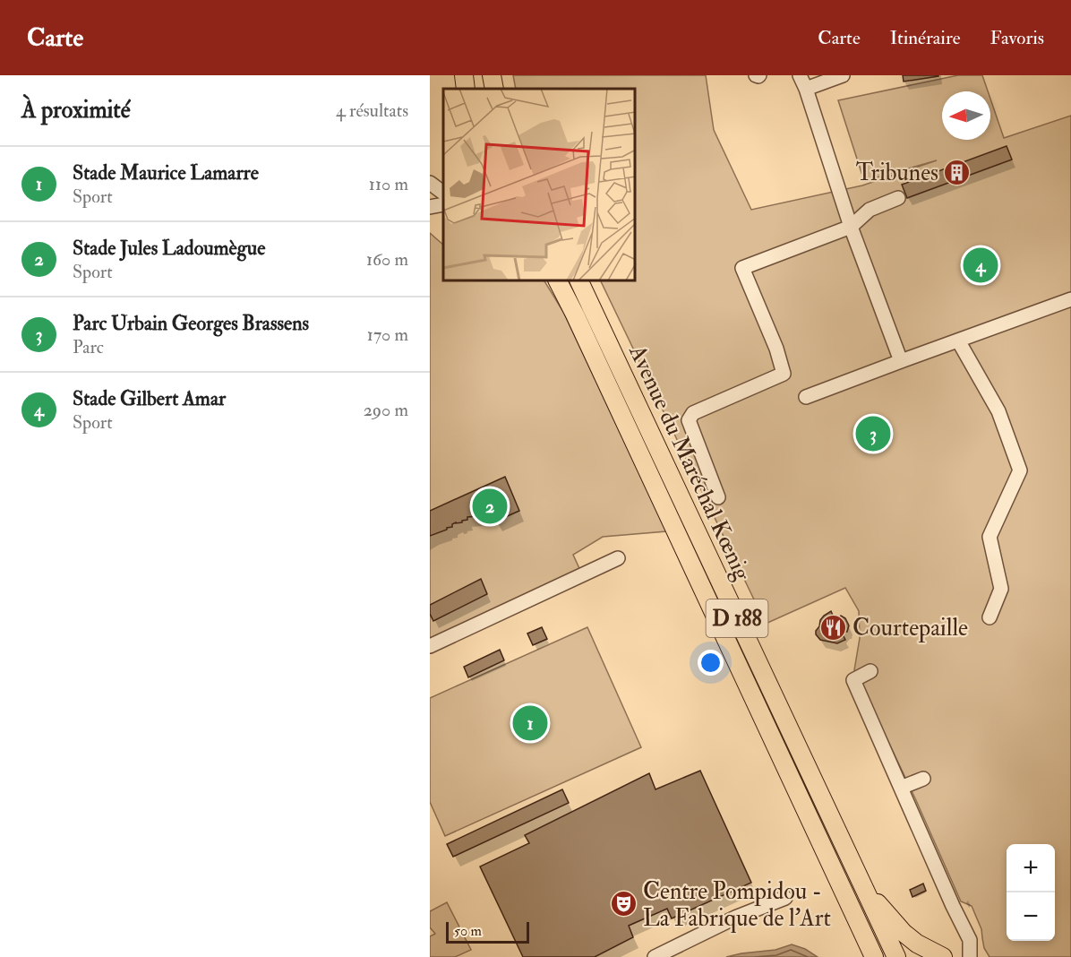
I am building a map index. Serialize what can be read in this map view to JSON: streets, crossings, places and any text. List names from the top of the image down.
{
  "streets": {
    "main road": ["Avenue du Maréchal Kœnig", "D 188"]
  },
  "places": {
    "building": ["Tribunes"],
    "restaurant": ["Courtepaille"],
    "theatre": ["Centre Pompidou - La Fabrique de l'Art"]
  },
  "scale_bar": "50 m",
  "north": "left",
  "page": {
    "header": "Carte",
    "nav": ["Carte", "Itinéraire", "Favoris"],
    "heading": ["À proximité", "4 résultats"],
    "list": [
      {
        "mark": "1",
        "name": "Stade Maurice Lamarre",
        "note": "Sport",
        "value": "110 m"
      },
      {
        "mark": "2",
        "name": "Stade Jules Ladoumègue",
        "note": "Sport",
        "value": "160 m"
      },
      {
        "mark": "3",
        "name": "Parc Urbain Georges Brassens",
        "note": "Parc",
        "value": "170 m"
      },
      {
        "mark": "4",
        "name": "Stade Gilbert Amar",
        "note": "Sport",
        "value": "290 m"
      }
    ],
    "pins": [
      "4",
      "3",
      "2",
      "1"
    ],
    "map_buttons": ["+", "−"],
    "scale": "50 m"
  }
}
